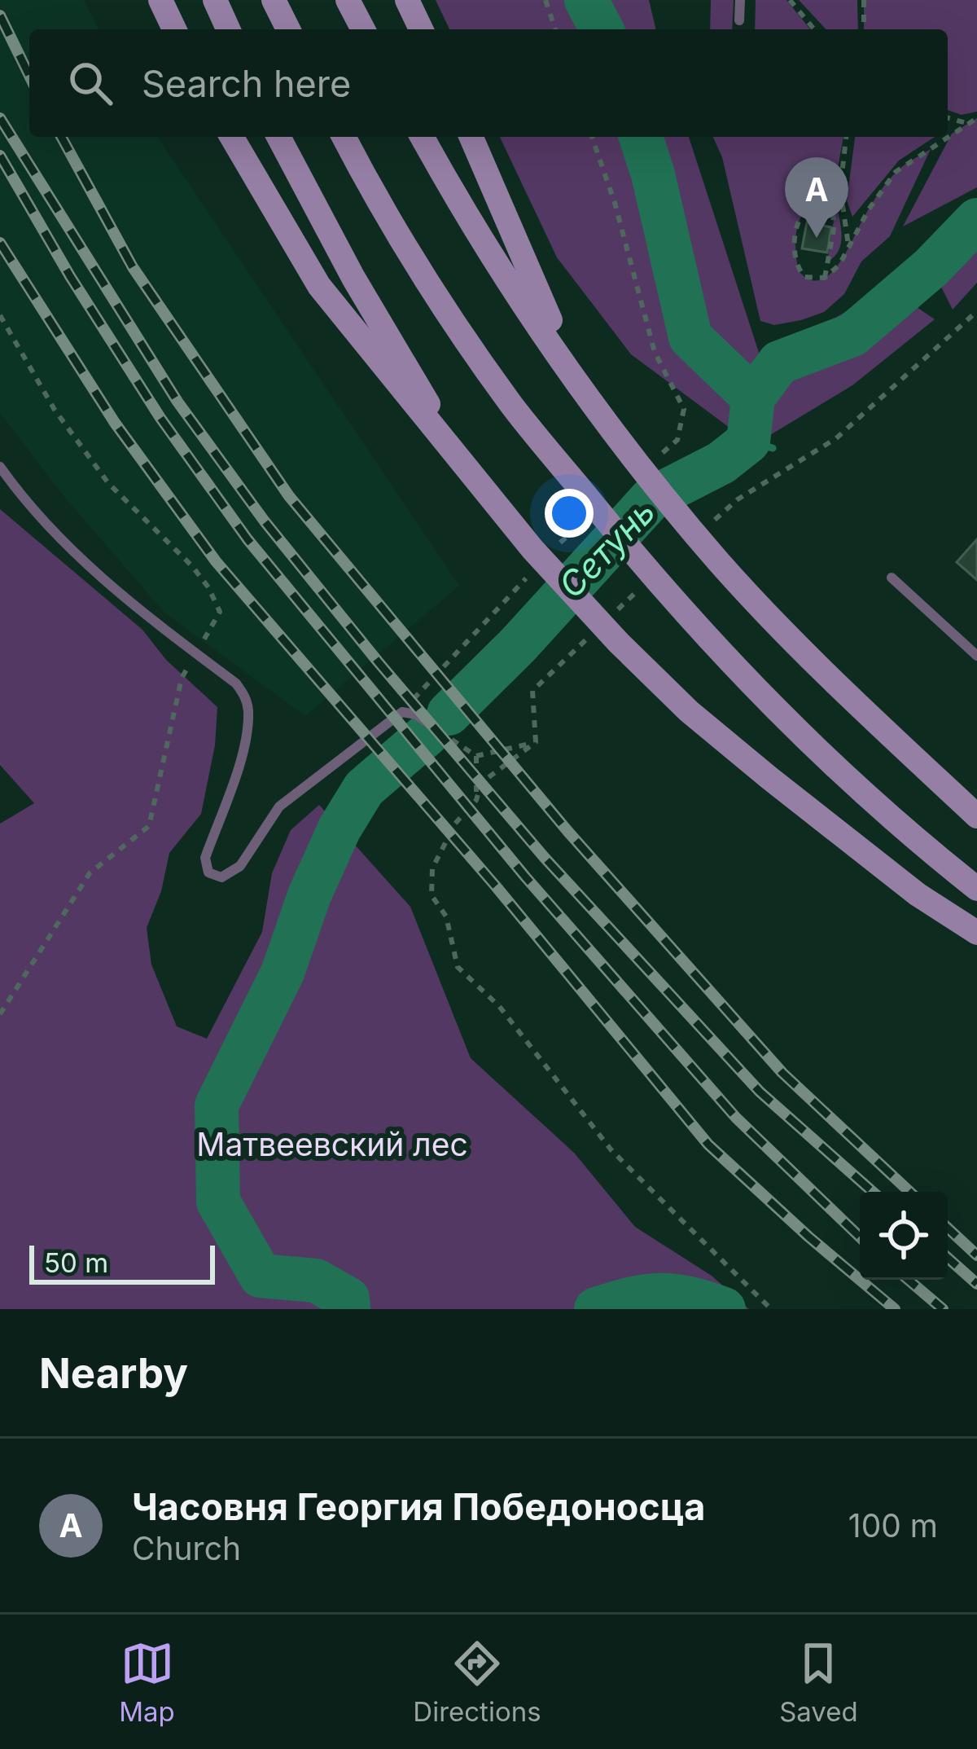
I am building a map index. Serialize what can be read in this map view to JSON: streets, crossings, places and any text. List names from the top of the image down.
{
  "water": ["Сетунь"],
  "parks": ["Матвеевский лес"],
  "scale_bar": "50 m",
  "page": {
    "search": "Search here",
    "pins": "A",
    "scale": "50 m",
    "heading": "Nearby",
    "list": [
      {
        "mark": "A",
        "name": "Часовня Георгия Победоносца",
        "note": "Church",
        "value": "100 m"
      }
    ],
    "nav": ["Map", "Directions", "Saved"]
  }
}
